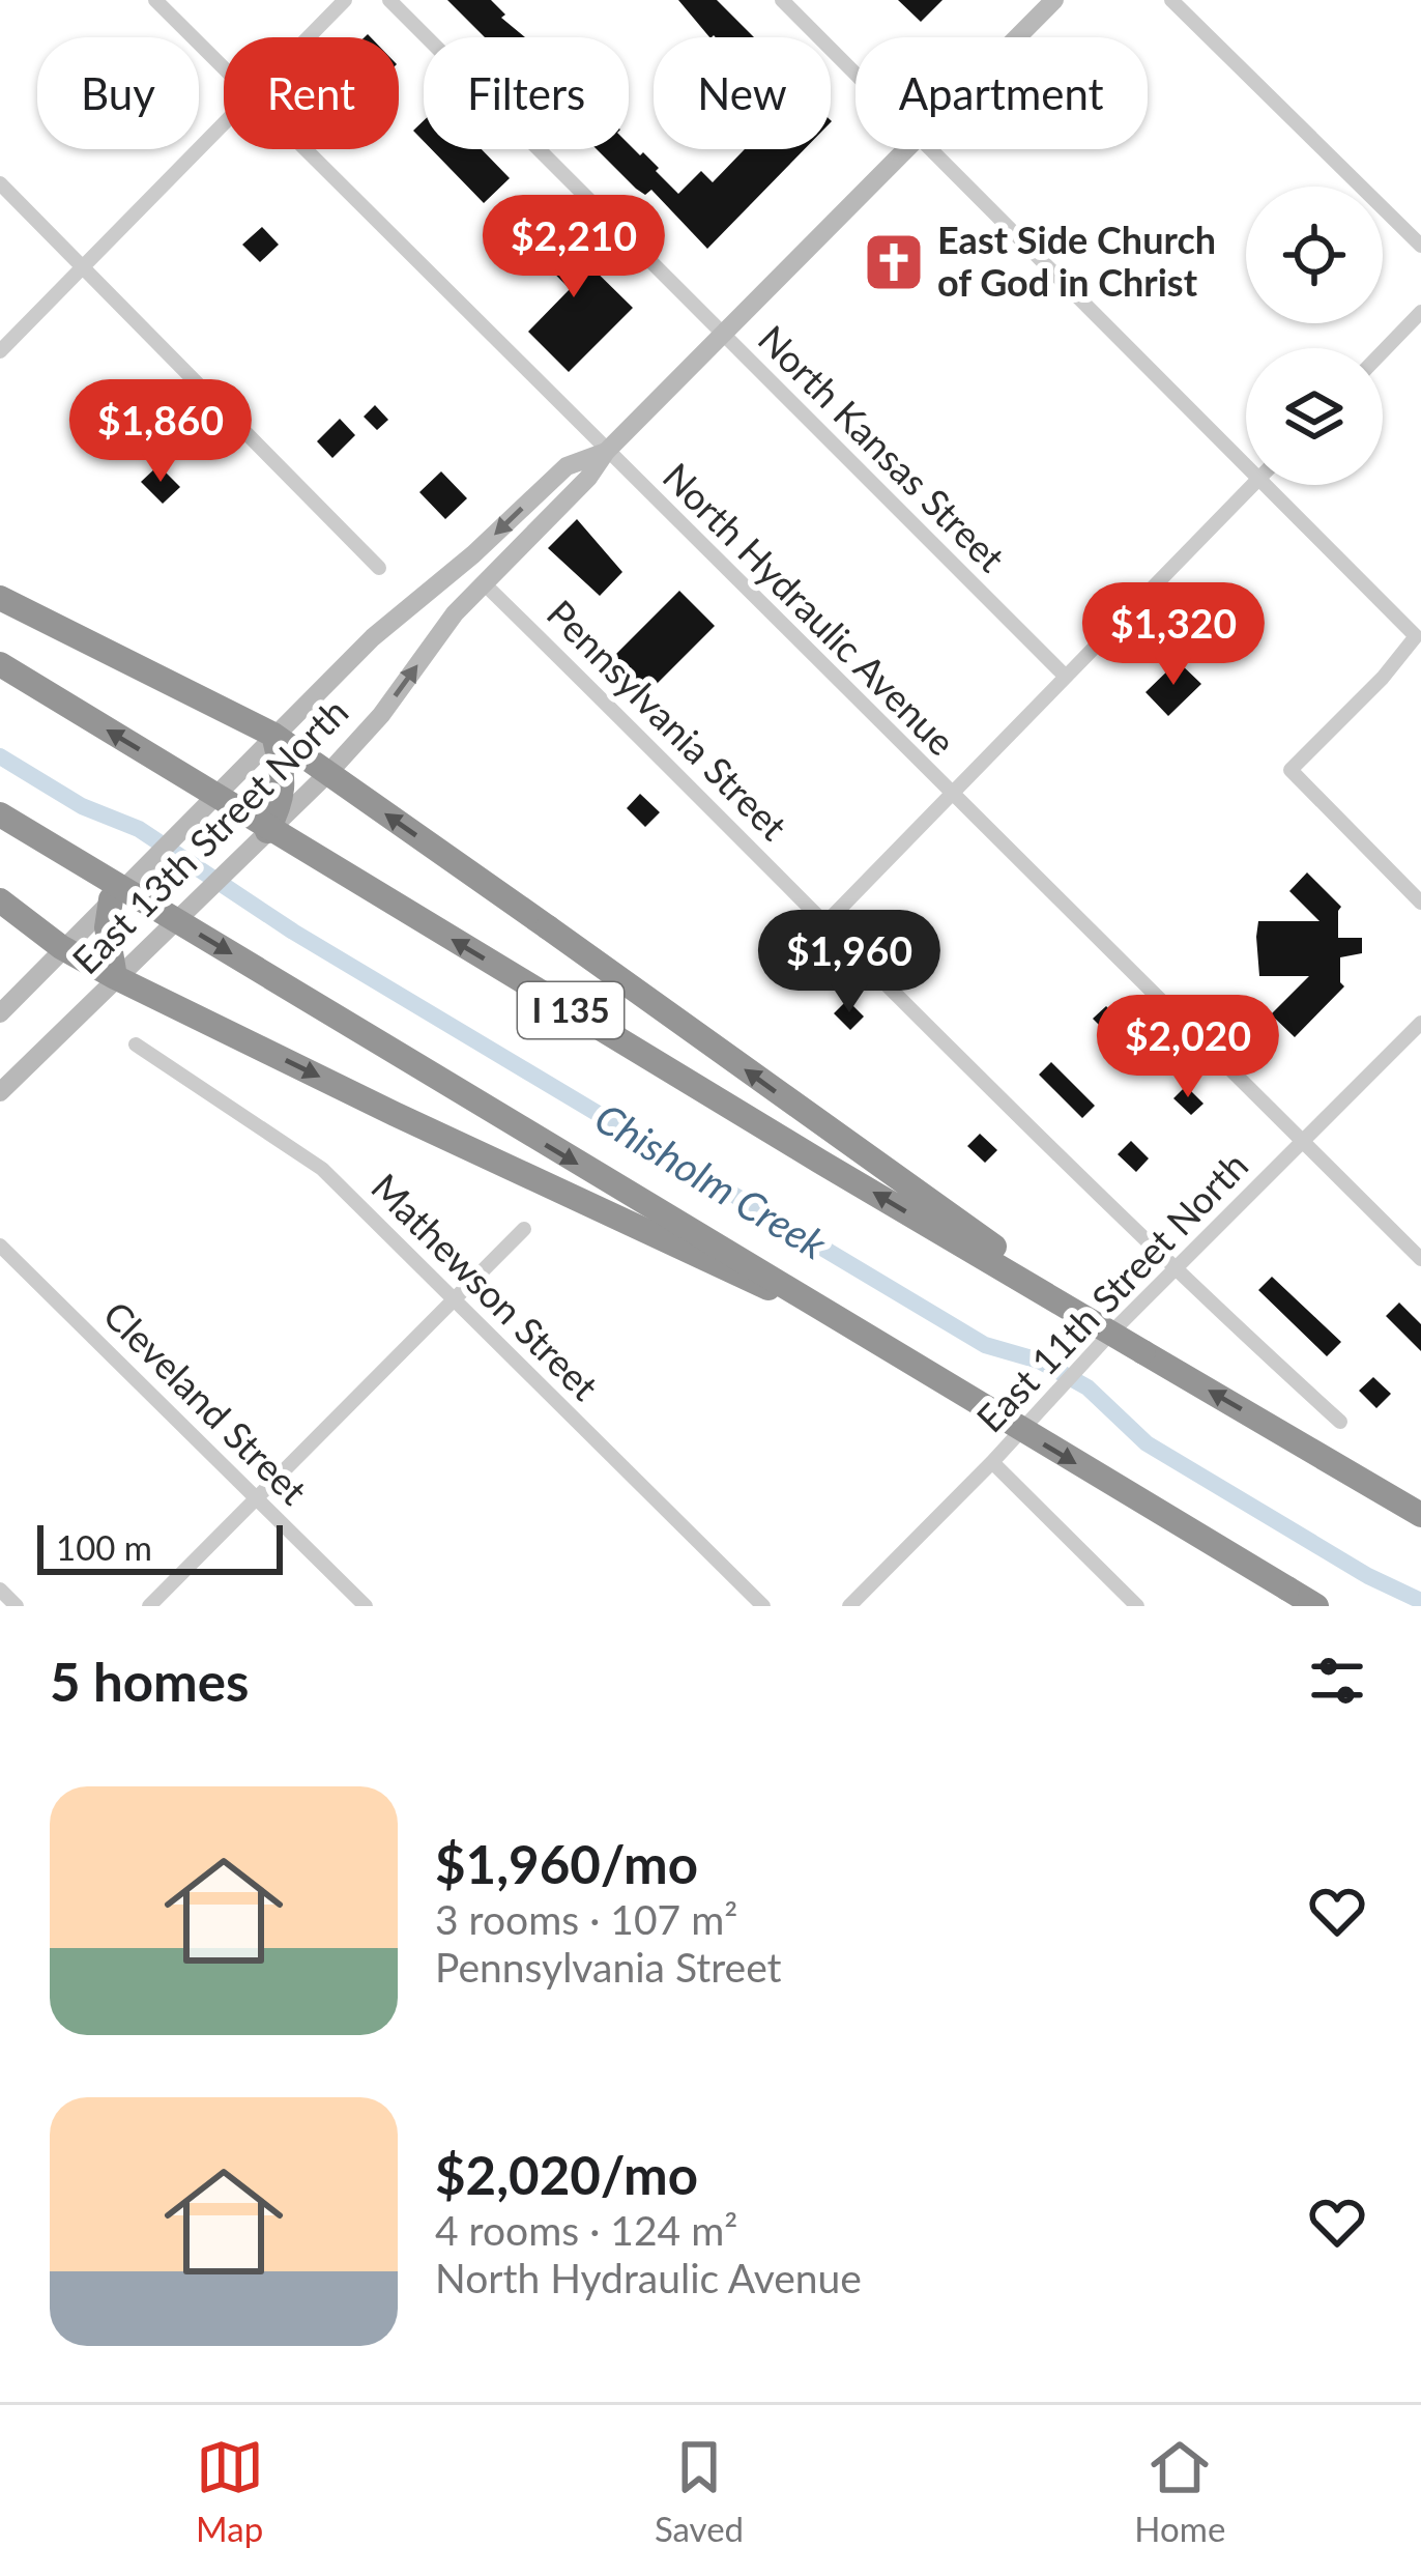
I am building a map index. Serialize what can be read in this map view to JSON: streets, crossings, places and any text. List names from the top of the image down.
{
  "streets": {
    "highway": ["I 135"],
    "main road": ["East 13th Street North"],
    "street": [
      "North Kansas Street",
      "North Hydraulic Avenue",
      "Pennsylvania Street",
      "Mathewson Street",
      "East 11th Street North",
      "Cleveland Street"
    ]
  },
  "crossings": [
    ["North Kansas Street", "East 13th Street North"],
    ["North Hydraulic Avenue", "East 13th Street North"],
    ["North Hydraulic Avenue", "East 11th Street North"],
    ["Pennsylvania Street", "East 13th Street North"],
    ["Pennsylvania Street", "East 11th Street North"]
  ],
  "water": ["Chisholm Creek"],
  "places": {
    "church": ["East Side Church of God in Christ"]
  },
  "scale_bar": "100 m",
  "page": {
    "chip": [
      "Buy",
      "Rent",
      "Filters",
      "New",
      "Apartment"
    ],
    "price": [
      "$2,210",
      "$1,860",
      "$1,320",
      "$1,960",
      "$2,020"
    ],
    "scale": "100 m",
    "heading": "5 homes",
    "list": [
      {
        "name": "$1,960/mo",
        "note": "3 rooms · 107 m² · Pennsylvania Street"
      },
      {
        "name": "$2,020/mo",
        "note": "4 rooms · 124 m² · North Hydraulic Avenue"
      }
    ],
    "tabs": ["Map", "Saved", "Home"]
  }
}
